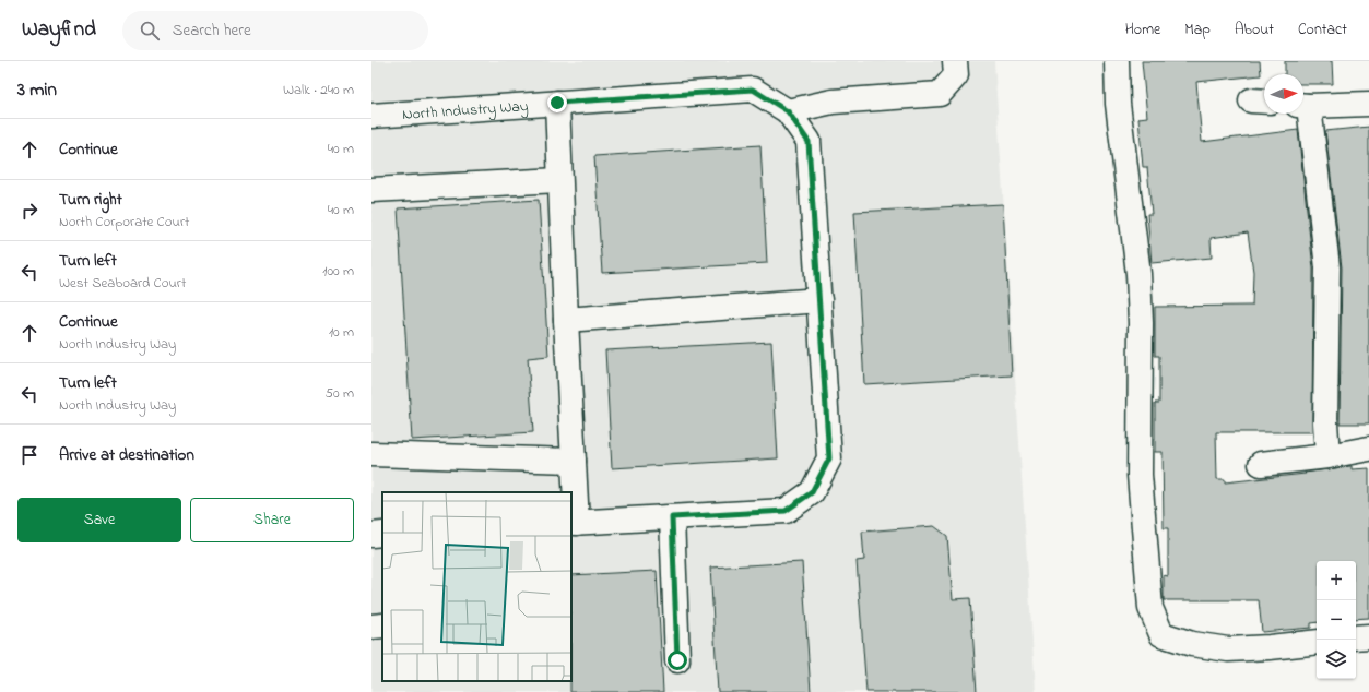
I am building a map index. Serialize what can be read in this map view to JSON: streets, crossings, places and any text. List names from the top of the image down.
{
  "streets": {
    "street": ["North Industry Way"]
  },
  "north": "right",
  "page": {
    "header": "Wayfind",
    "search": "Search here",
    "nav": [
      "Home",
      "Map",
      "About",
      "Contact"
    ],
    "heading": ["3 min", "Walk · 240 m"],
    "list": [
      ["Continue", "40 m"],
      ["Turn right", "North Corporate Court", "40 m"],
      ["Turn left", "West Seaboard Court", "100 m"],
      ["Continue", "North Industry Way", "10 m"],
      ["Turn left", "North Industry Way", "50 m"],
      "Arrive at destination"
    ],
    "buttons": ["Save", "Share"],
    "map_buttons": ["+", "−"]
  }
}
